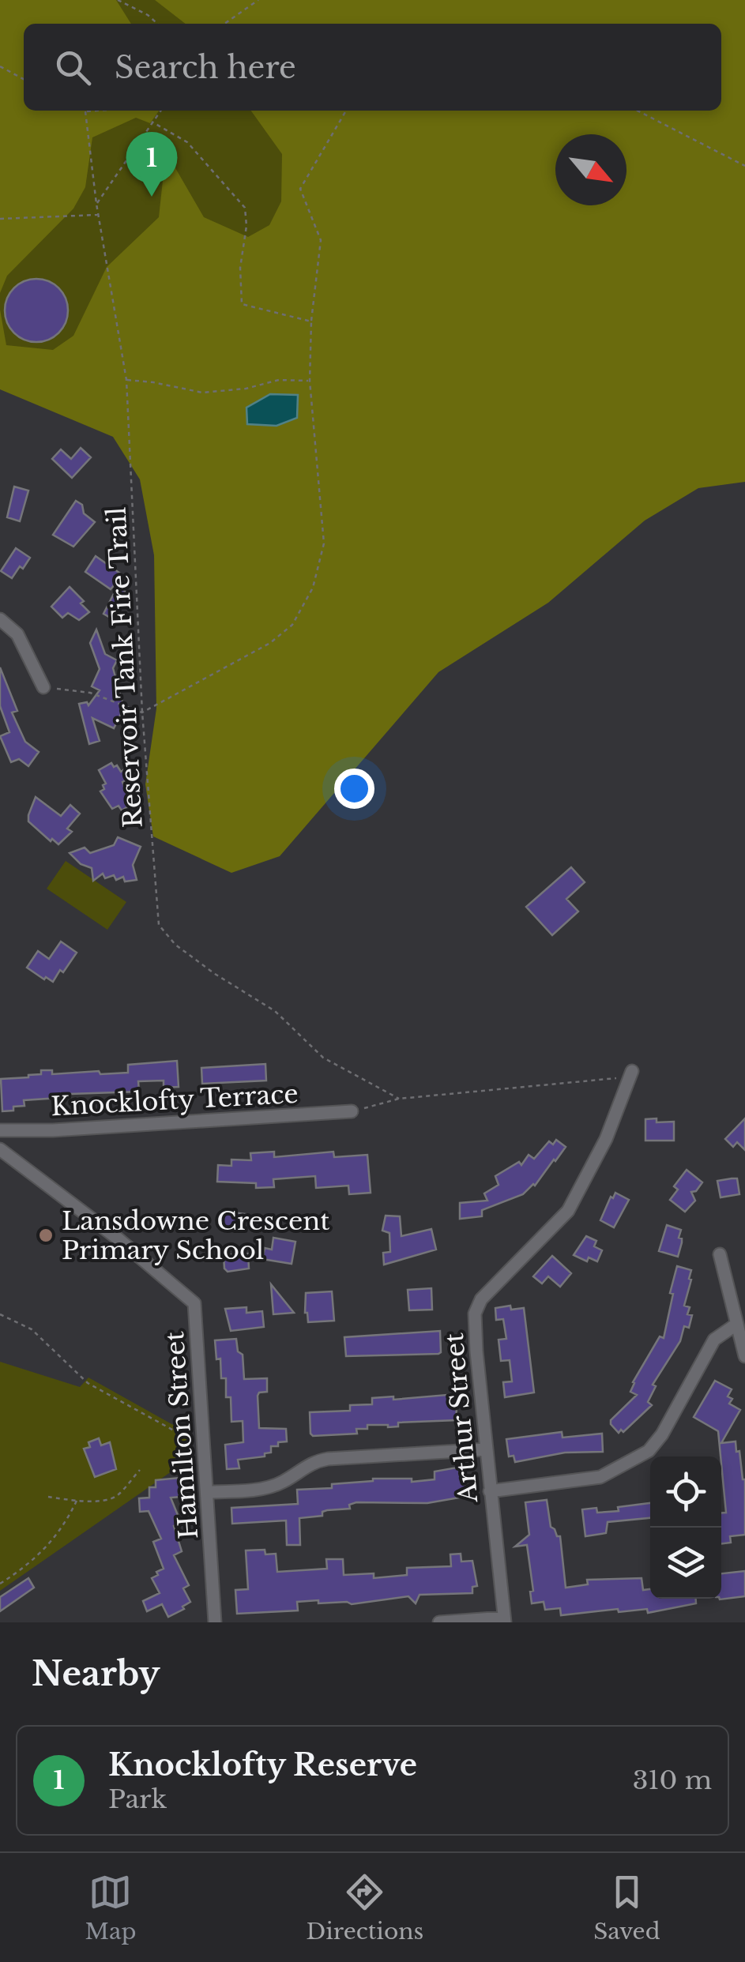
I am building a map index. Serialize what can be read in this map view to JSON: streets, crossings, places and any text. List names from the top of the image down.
{
  "streets": {
    "street": ["Knocklofty Terrace", "Arthur Street", "Hamilton Street"],
    "path": ["Reservoir Tank Fire Trail"]
  },
  "places": ["Lansdowne Crescent Primary School"],
  "north": "bottom right",
  "page": {
    "search": "Search here",
    "pins": "1",
    "heading": "Nearby",
    "list": [
      {
        "mark": "1",
        "name": "Knocklofty Reserve",
        "note": "Park",
        "value": "310 m"
      }
    ],
    "nav": ["Map", "Directions", "Saved"]
  }
}
